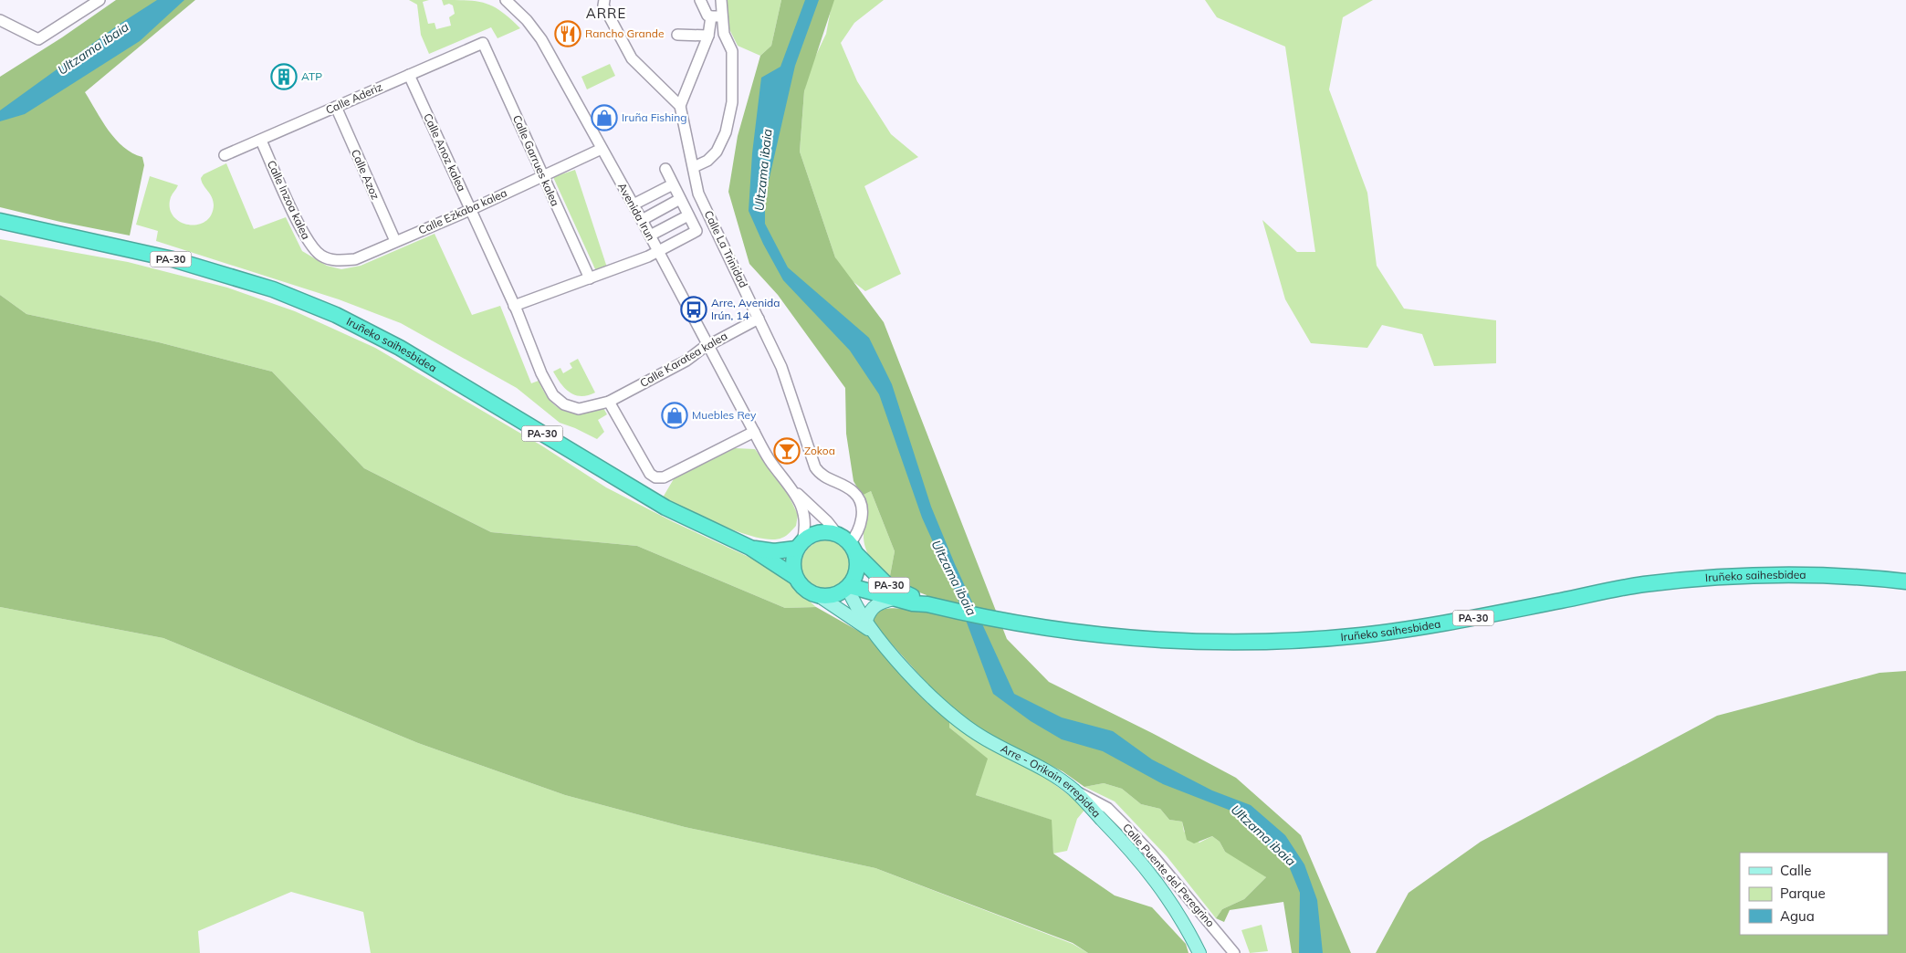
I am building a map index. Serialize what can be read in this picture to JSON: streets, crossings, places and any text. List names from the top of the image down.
{
  "streets": {
    "highway": ["PA-30", "Iruñeko saihesbidea"],
    "main road": ["Arre - Orikain errepidea"],
    "street": [
      "Calle Aderiz",
      "Calle Anoz kalea",
      "Calle Garrues kalea",
      "Calle Azoz",
      "Calle Inzoa kalea",
      "Calle Ezkaba kalea",
      "Avenida Irun",
      "Calle La Trinidad",
      "Calle Karatea kalea",
      "Calle Puente del Peregrino"
    ]
  },
  "crossings": [
    ["Calle Aderiz", "Calle Anoz kalea"],
    ["Calle Aderiz", "Calle Garrues kalea"],
    ["Calle Aderiz", "Calle Azoz"],
    ["Calle Aderiz", "Calle Inzoa kalea"],
    ["Calle Anoz kalea", "Calle Ezkaba kalea"],
    ["Calle Anoz kalea", "Calle Karatea kalea"],
    ["Calle Garrues kalea", "Calle Ezkaba kalea"],
    ["Calle Azoz", "Calle Ezkaba kalea"],
    ["Calle Inzoa kalea", "Calle Ezkaba kalea"],
    ["Calle Ezkaba kalea", "Avenida Irun"],
    ["Avenida Irun", "Calle Karatea kalea"],
    ["Calle La Trinidad", "PA-30"],
    ["Calle La Trinidad", "Iruñeko saihesbidea"],
    ["Calle La Trinidad", "Calle Karatea kalea"],
    ["Calle La Trinidad", "Arre - Orikain errepidea"],
    ["PA-30", "Iruñeko saihesbidea"],
    ["PA-30", "Arre - Orikain errepidea"],
    ["Iruñeko saihesbidea", "Arre - Orikain errepidea"],
    ["Arre - Orikain errepidea", "Calle Puente del Peregrino"]
  ],
  "districts": ["ARRE"],
  "water": ["Ultzama ibaia"],
  "places": {
    "restaurant": ["Rancho Grande"],
    "building": ["ATP"],
    "shop": ["Iruña Fishing", "Muebles Rey"],
    "bus stop": ["Arre, Avenida Irún, 14"],
    "bar": ["Zokoa"]
  },
  "legend": ["Calle", "Parque", "Agua"]
}
